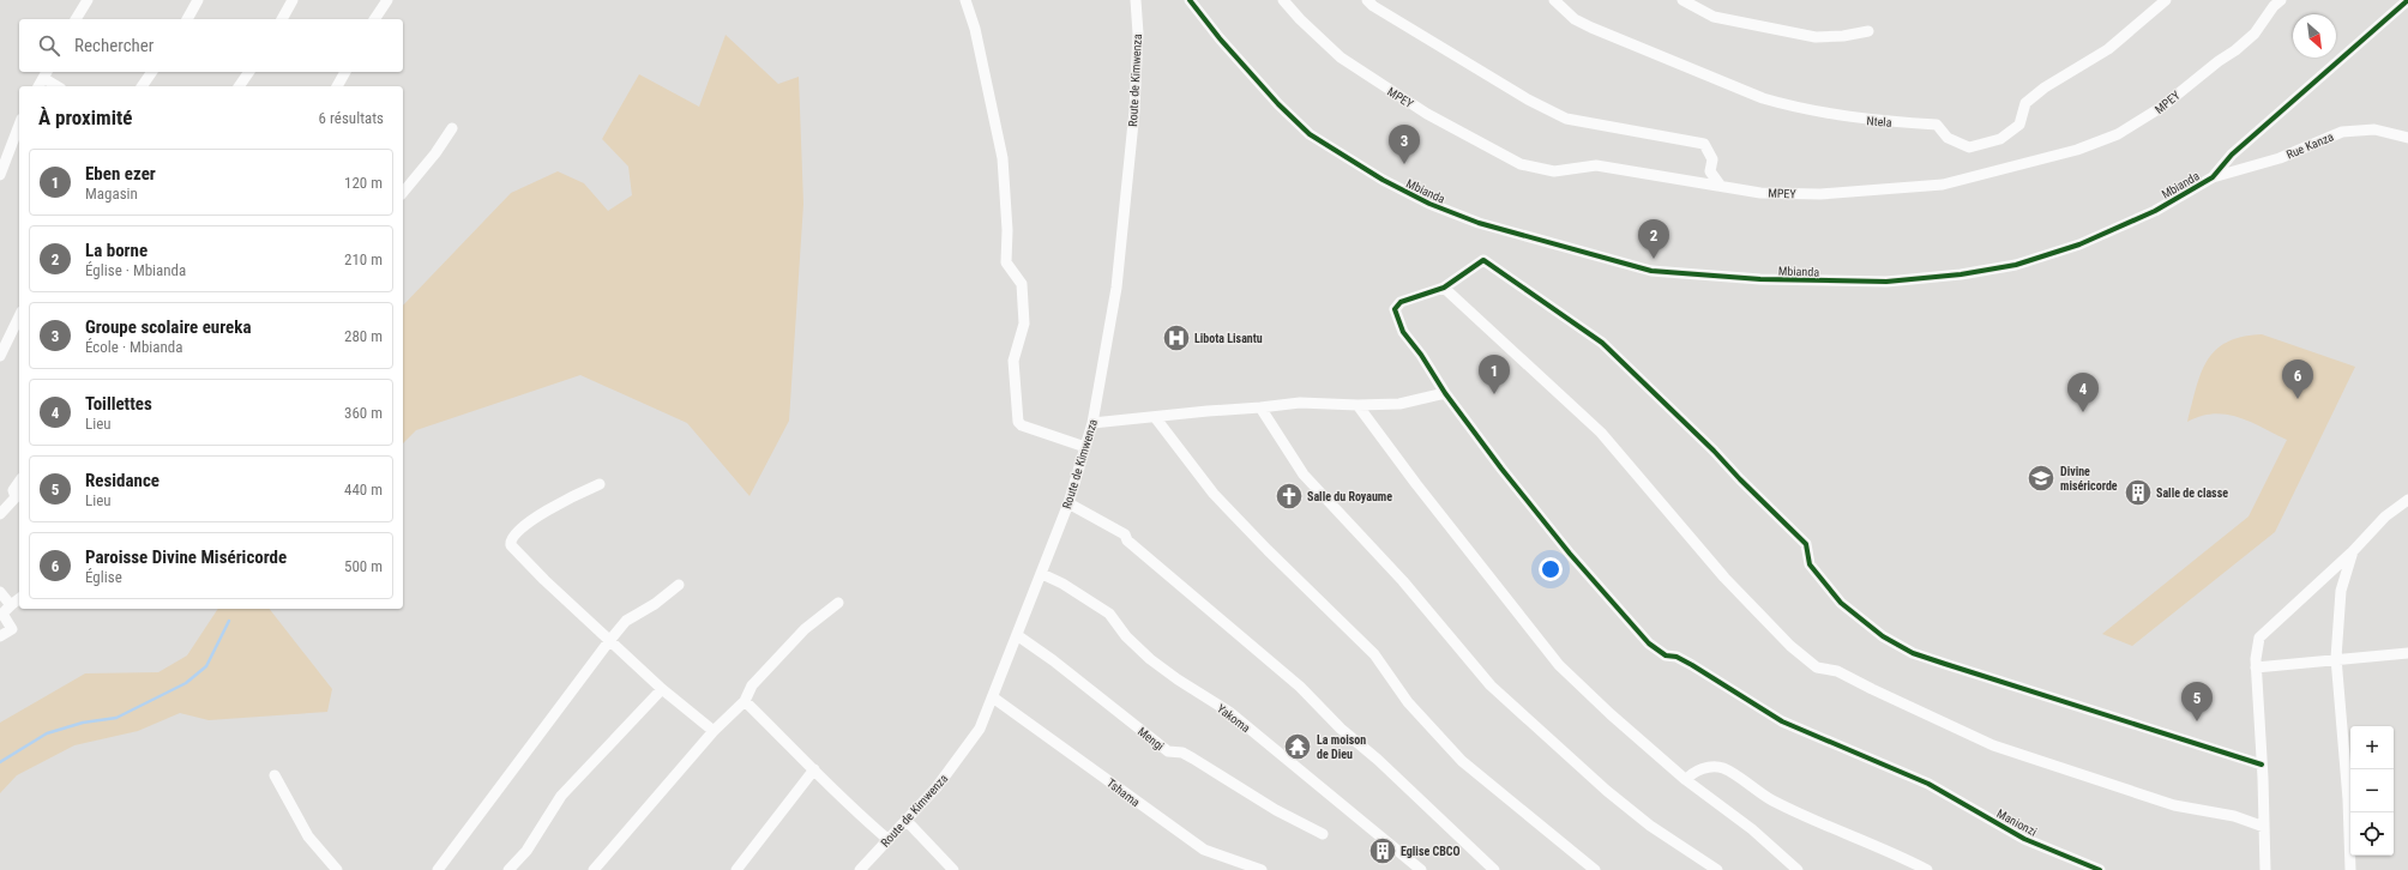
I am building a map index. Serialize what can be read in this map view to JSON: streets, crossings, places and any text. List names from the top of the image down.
{
  "streets": {
    "street": [
      "Route de Kimwenza",
      "MPEY",
      "Ntela",
      "Rue Kanza",
      "Mbianda",
      "Yakoma",
      "Mengi",
      "Tshama",
      "Manionzi"
    ]
  },
  "crossings": [
    ["Route de Kimwenza", "Yakoma"],
    ["Route de Kimwenza", "Mengi"],
    ["Route de Kimwenza", "Tshama"],
    ["Rue Kanza", "Mbianda"]
  ],
  "places": {
    "hospital": ["Libota Lisantu"],
    "school or university": ["Divine miséricorde"],
    "building": ["Salle de classe", "Eglise CBCO"],
    "church": ["Salle du Royaume"],
    "temple": ["La moison de Dieu"]
  },
  "north": "bottom right",
  "page": {
    "search": "Rechercher",
    "heading": ["À proximité", "6 résultats"],
    "pins": [
      "3",
      "2",
      "1",
      "6",
      "4",
      "5"
    ],
    "list": [
      {
        "mark": "1",
        "name": "Eben ezer",
        "note": "Magasin",
        "value": "120 m"
      },
      {
        "mark": "2",
        "name": "La borne",
        "note": "Église · Mbianda",
        "value": "210 m"
      },
      {
        "mark": "3",
        "name": "Groupe scolaire eureka",
        "note": "École · Mbianda",
        "value": "280 m"
      },
      {
        "mark": "4",
        "name": "Toillettes",
        "note": "Lieu",
        "value": "360 m"
      },
      {
        "mark": "5",
        "name": "Residance",
        "note": "Lieu",
        "value": "440 m"
      },
      {
        "mark": "6",
        "name": "Paroisse Divine Miséricorde",
        "note": "Église",
        "value": "500 m"
      }
    ],
    "map_buttons": ["+", "−"]
  }
}
